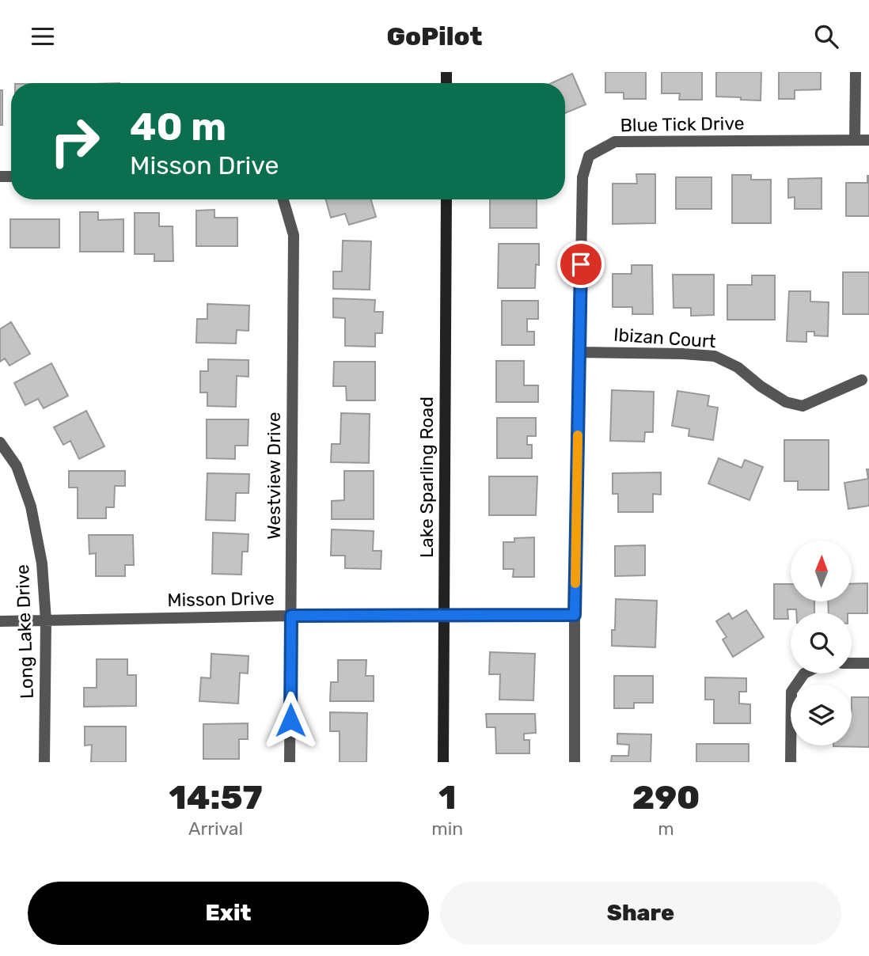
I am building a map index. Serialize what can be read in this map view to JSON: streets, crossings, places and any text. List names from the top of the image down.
{
  "streets": {
    "street": [
      "Blue Tick Drive",
      "Ibizan Court",
      "Westview Drive",
      "Lake Sparling Road",
      "Misson Drive",
      "Long Lake Drive"
    ]
  },
  "crossings": [
    ["Blue Tick Drive", "Ibizan Court"],
    ["Blue Tick Drive", "Misson Drive"],
    ["Westview Drive", "Misson Drive"],
    ["Lake Sparling Road", "Misson Drive"],
    ["Misson Drive", "Long Lake Drive"]
  ],
  "north": "top",
  "page": {
    "header": "GoPilot",
    "turn": ["40 m", "Misson Drive"],
    "eta": [
      "14:57",
      "Arrival",
      "1",
      "min",
      "290",
      "m"
    ],
    "buttons": ["Exit", "Share"]
  }
}
